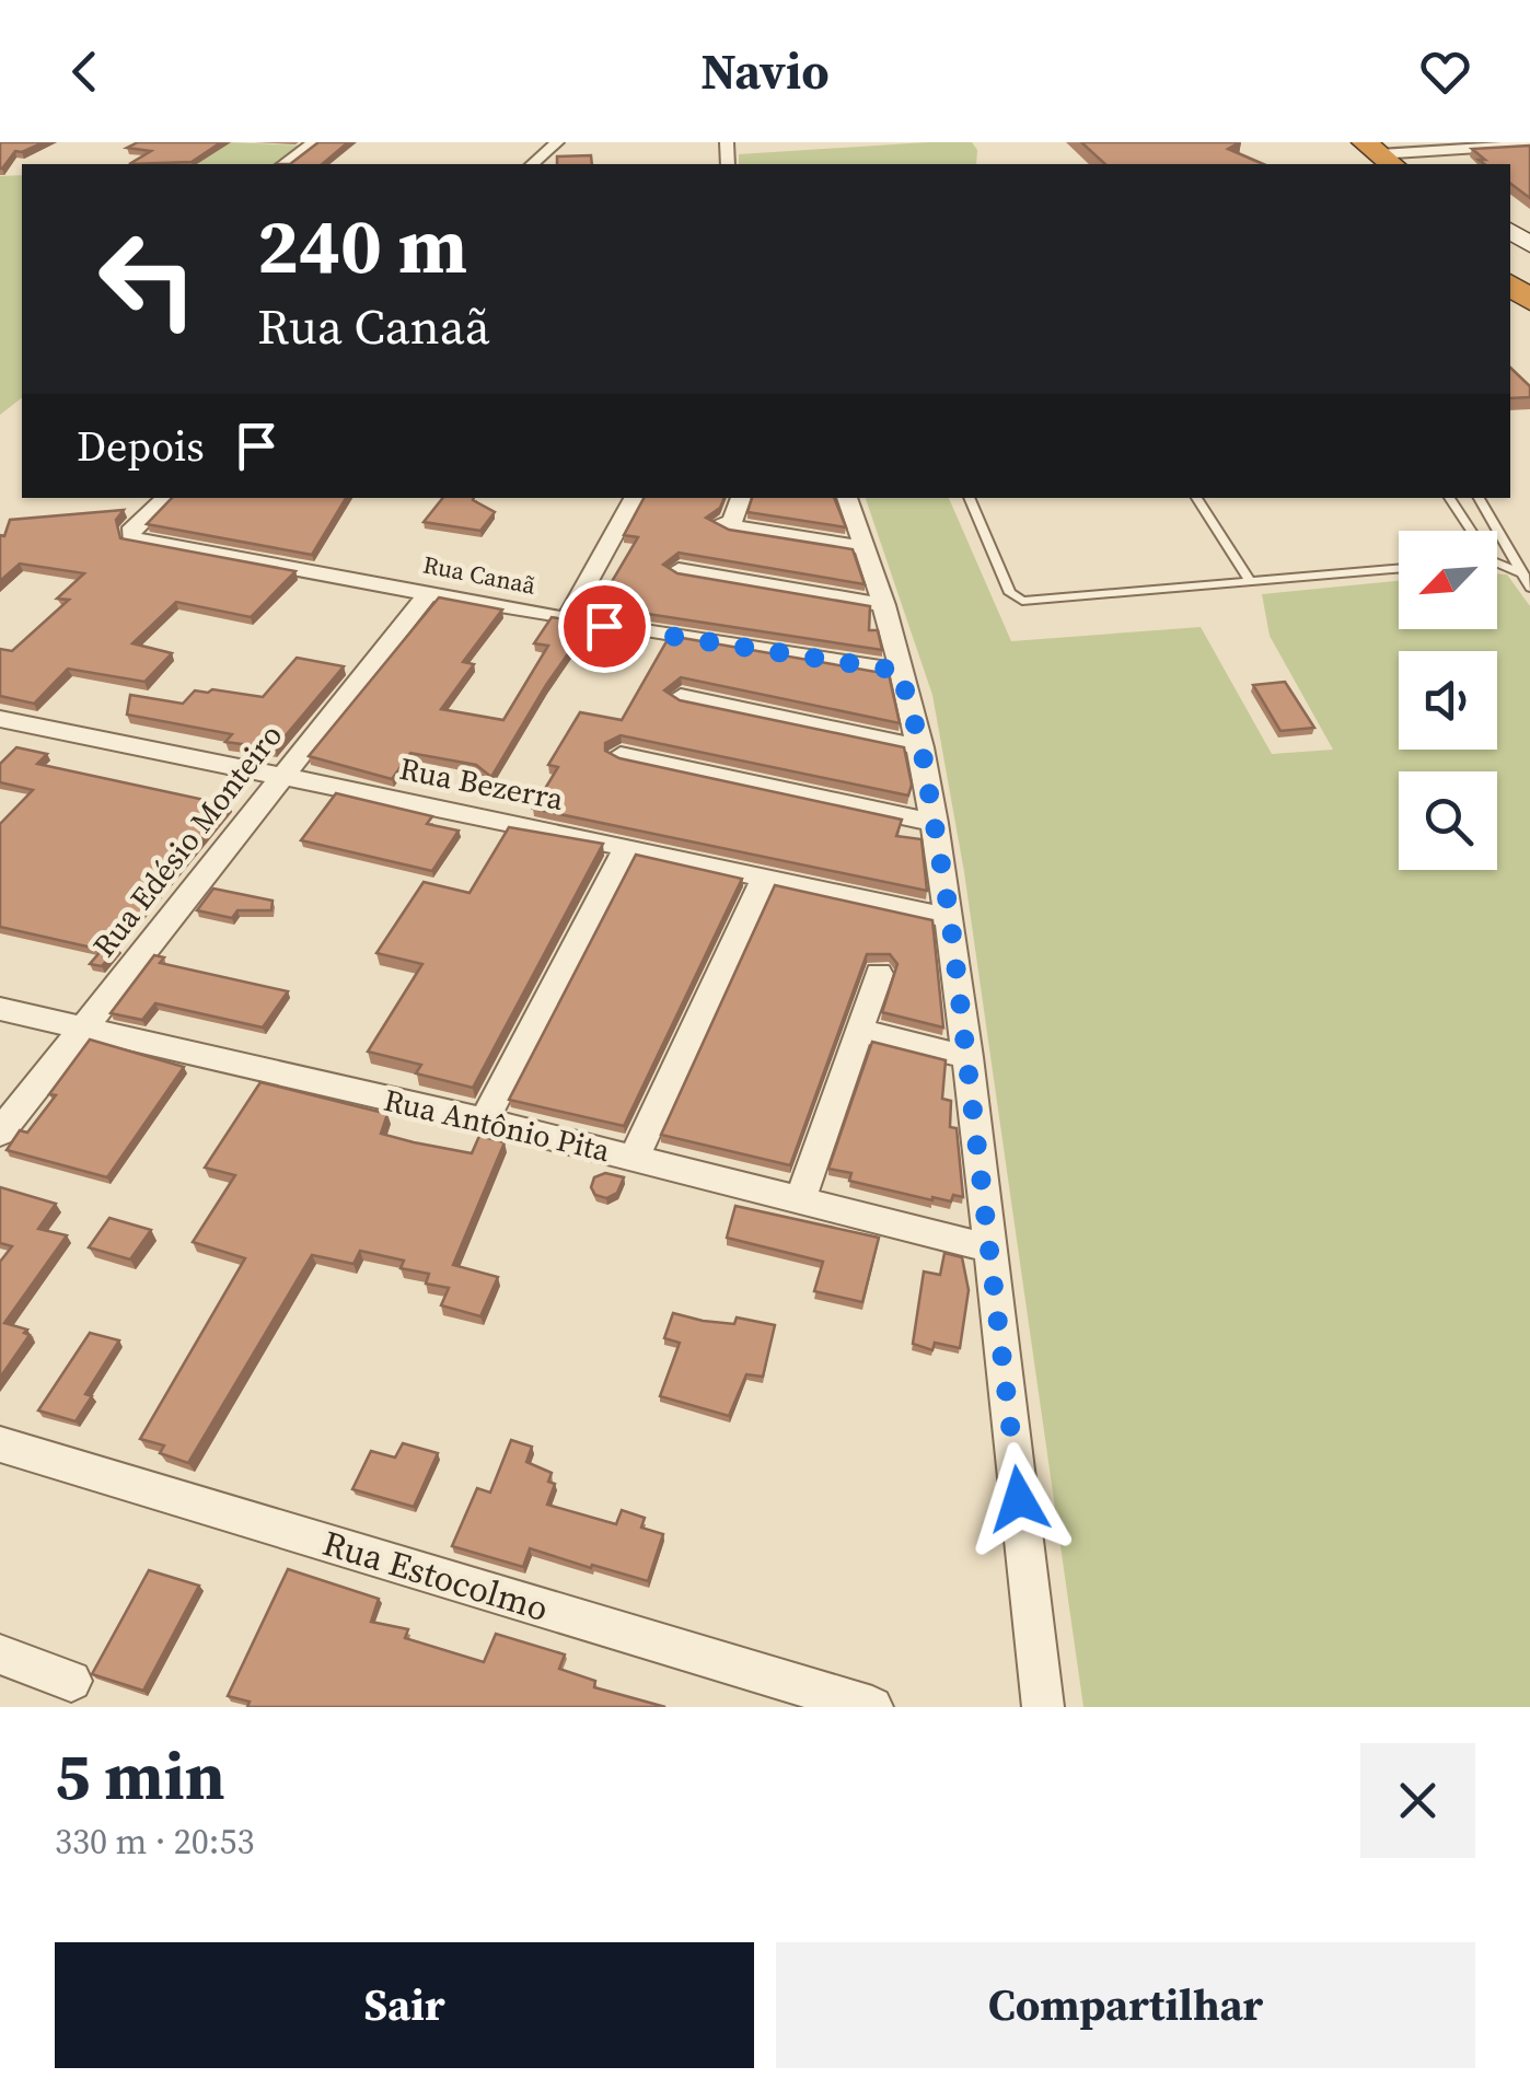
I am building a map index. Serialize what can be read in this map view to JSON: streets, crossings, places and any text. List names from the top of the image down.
{
  "streets": {
    "street": [
      "Rua Canaã",
      "Rua Bezerra",
      "Rua Edésio Monteiro",
      "Rua Antônio Pita",
      "Rua Estocolmo"
    ]
  },
  "crossings": [
    ["Rua Canaã", "Rua Edésio Monteiro"],
    ["Rua Bezerra", "Rua Edésio Monteiro"],
    ["Rua Edésio Monteiro", "Rua Antônio Pita"]
  ],
  "north": "bottom left",
  "page": {
    "header": "Navio",
    "turn": ["240 m", "Rua Canaã"],
    "then": "Depois",
    "heading": ["5 min", "330 m · 20:53"],
    "buttons": ["Sair", "Compartilhar"]
  }
}
